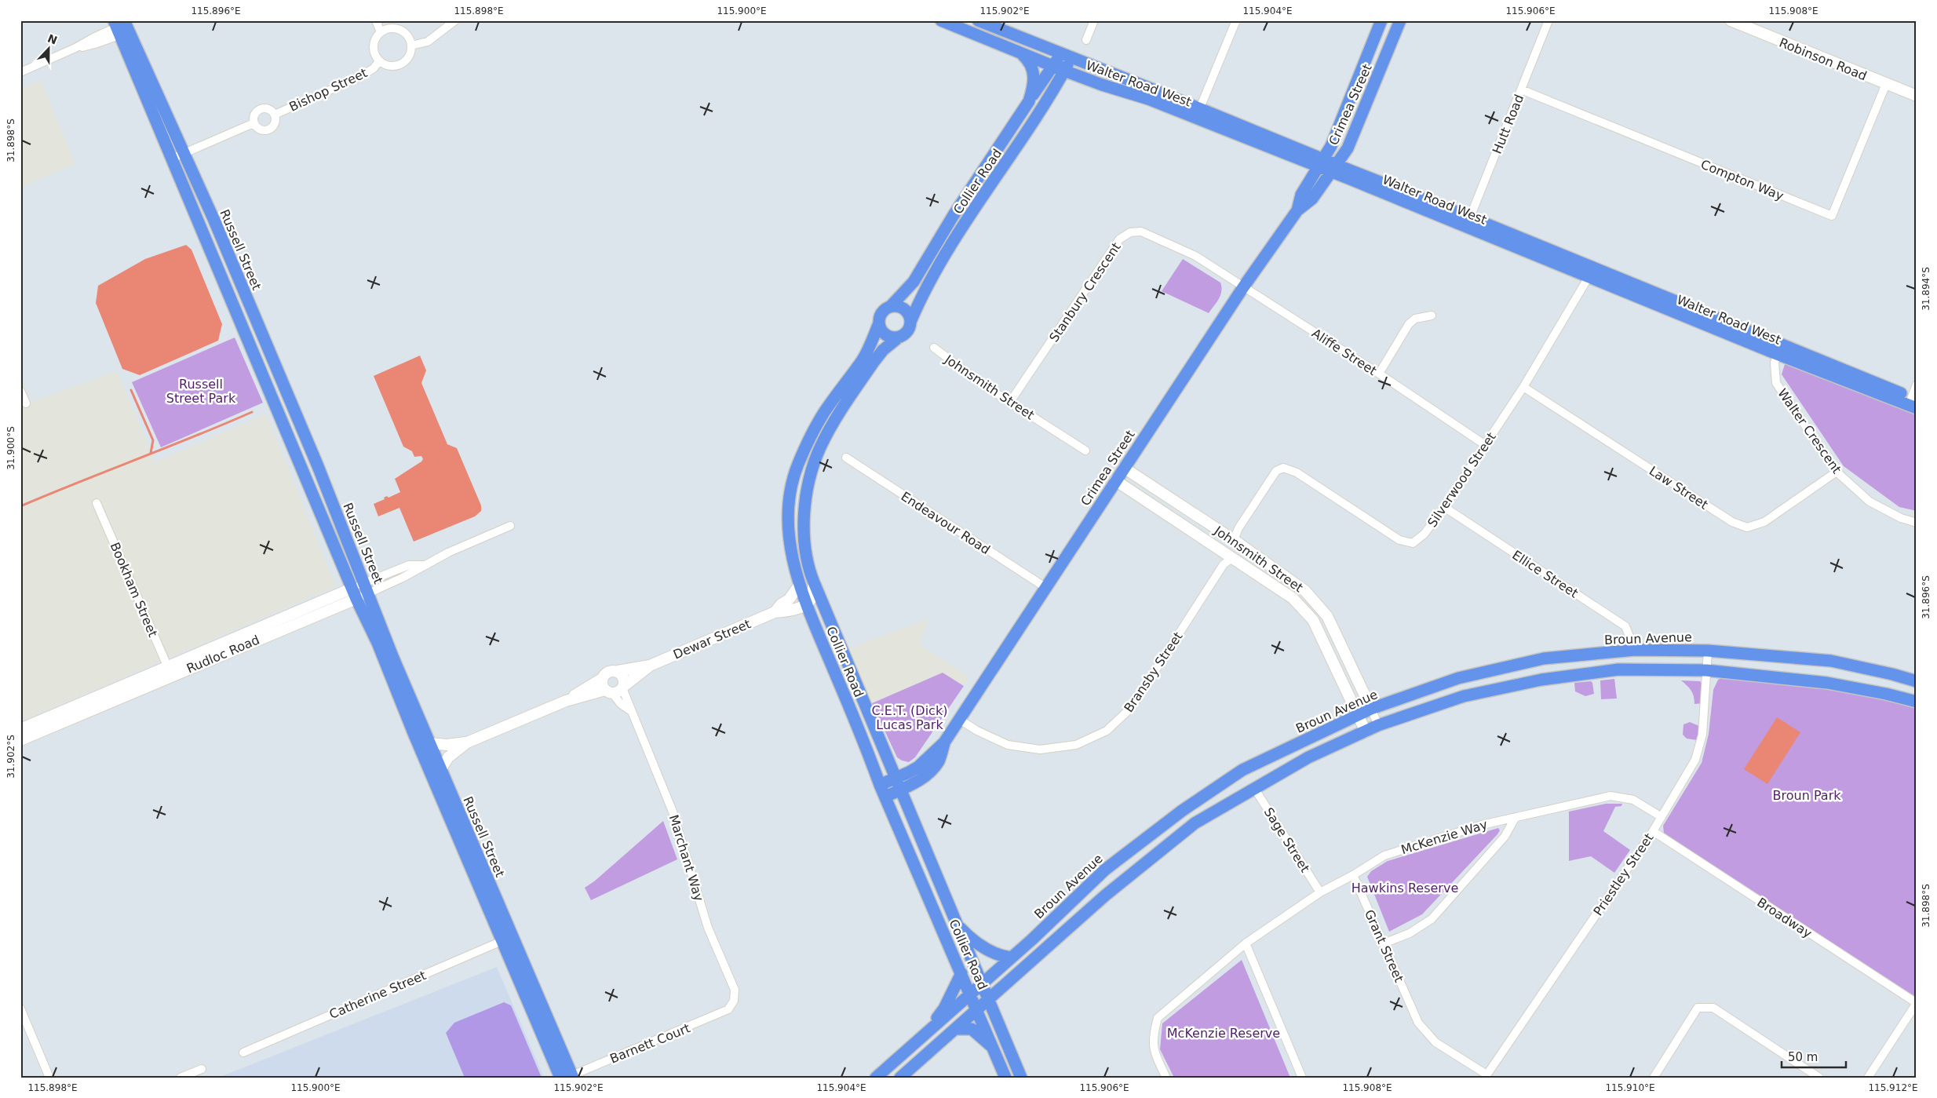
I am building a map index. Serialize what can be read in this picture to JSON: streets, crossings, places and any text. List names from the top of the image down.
{
  "streets": {
    "main road": [
      "Walter Road West",
      "Crimea Street",
      "Collier Road",
      "Russell Street",
      "Broun Avenue"
    ],
    "street": [
      "Robinson Road",
      "Bishop Street",
      "Hutt Road",
      "Compton Way",
      "Stanbury Crescent",
      "Aliffe Street",
      "Johnsmith Street",
      "Walter Crescent",
      "Silverwood Street",
      "Law Street",
      "Endeavour Road",
      "Ellice Street",
      "Bookham Street",
      "Dewar Street",
      "Rudloc Road",
      "Bransby Street",
      "McKenzie Way",
      "Sage Street",
      "Marchant Way",
      "Priestley Street",
      "Broadway",
      "Grant Street",
      "Catherine Street",
      "Barnett Court"
    ]
  },
  "crossings": [
    ["Robinson Road", "Compton Way"],
    ["Walter Road West", "Crimea Street"],
    ["Walter Road West", "Hutt Road"],
    ["Walter Road West", "Collier Road"],
    ["Walter Road West", "Walter Crescent"],
    ["Walter Road West", "Silverwood Street"],
    ["Crimea Street", "Collier Road"],
    ["Crimea Street", "Stanbury Crescent"],
    ["Crimea Street", "Aliffe Street"],
    ["Crimea Street", "Johnsmith Street"],
    ["Crimea Street", "Endeavour Road"],
    ["Crimea Street", "Bransby Street"],
    ["Hutt Road", "Compton Way"],
    ["Collier Road", "Broun Avenue"],
    ["Collier Road", "Dewar Street"],
    ["Russell Street", "Rudloc Road"],
    ["Russell Street", "Catherine Street"],
    ["Russell Street", "Barnett Court"],
    ["Stanbury Crescent", "Aliffe Street"],
    ["Stanbury Crescent", "Johnsmith Street"],
    ["Aliffe Street", "Silverwood Street"],
    ["Johnsmith Street", "Silverwood Street"],
    ["Johnsmith Street", "Broun Avenue"],
    ["Johnsmith Street", "Bransby Street"],
    ["Walter Crescent", "Law Street"],
    ["Silverwood Street", "Law Street"],
    ["Silverwood Street", "Ellice Street"],
    ["Ellice Street", "Broun Avenue"],
    ["Bookham Street", "Rudloc Road"],
    ["Broun Avenue", "Priestley Street"],
    ["Dewar Street", "Marchant Way"],
    ["McKenzie Way", "Sage Street"],
    ["McKenzie Way", "Priestley Street"],
    ["McKenzie Way", "Grant Street"],
    ["Marchant Way", "Barnett Court"],
    ["Priestley Street", "Broadway"],
    ["Priestley Street", "Grant Street"]
  ],
  "parks": [
    "Russell Street Park",
    "C.E.T. (Dick) Lucas Park",
    "Broun Park",
    "Hawkins Reserve",
    "McKenzie Reserve"
  ],
  "scale_bar": "50 m",
  "north": "top",
  "coordinates": [
    "115.896°E",
    "115.898°E",
    "115.900°E",
    "115.902°E",
    "115.904°E",
    "115.906°E",
    "115.908°E",
    "31.898°S",
    "31.894°S",
    "31.900°S",
    "31.896°S",
    "31.902°S",
    "115.910°E",
    "115.912°E"
  ]
}
